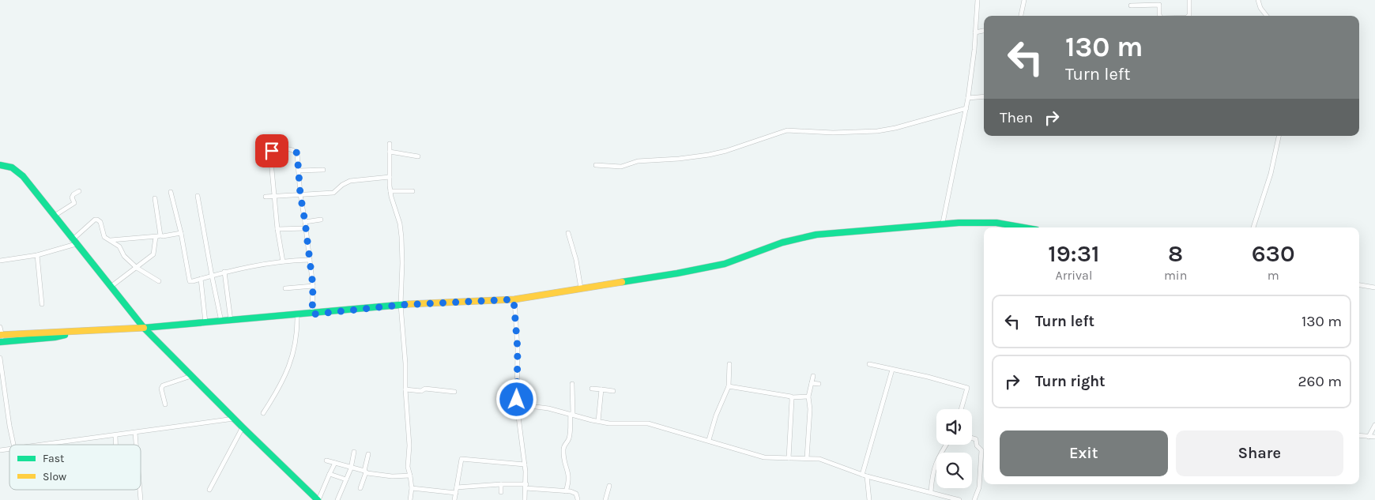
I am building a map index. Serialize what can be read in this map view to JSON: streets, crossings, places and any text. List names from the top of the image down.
{
  "legend": ["Fast", "Slow"],
  "page": {
    "turn": ["130 m", "Turn left"],
    "then": "Then",
    "eta": [
      "19:31",
      "Arrival",
      "8",
      "min",
      "630",
      "m"
    ],
    "list": [
      {
        "name": "Turn left",
        "value": "130 m"
      },
      {
        "name": "Turn right",
        "value": "260 m"
      }
    ],
    "buttons": ["Exit", "Share"]
  }
}
